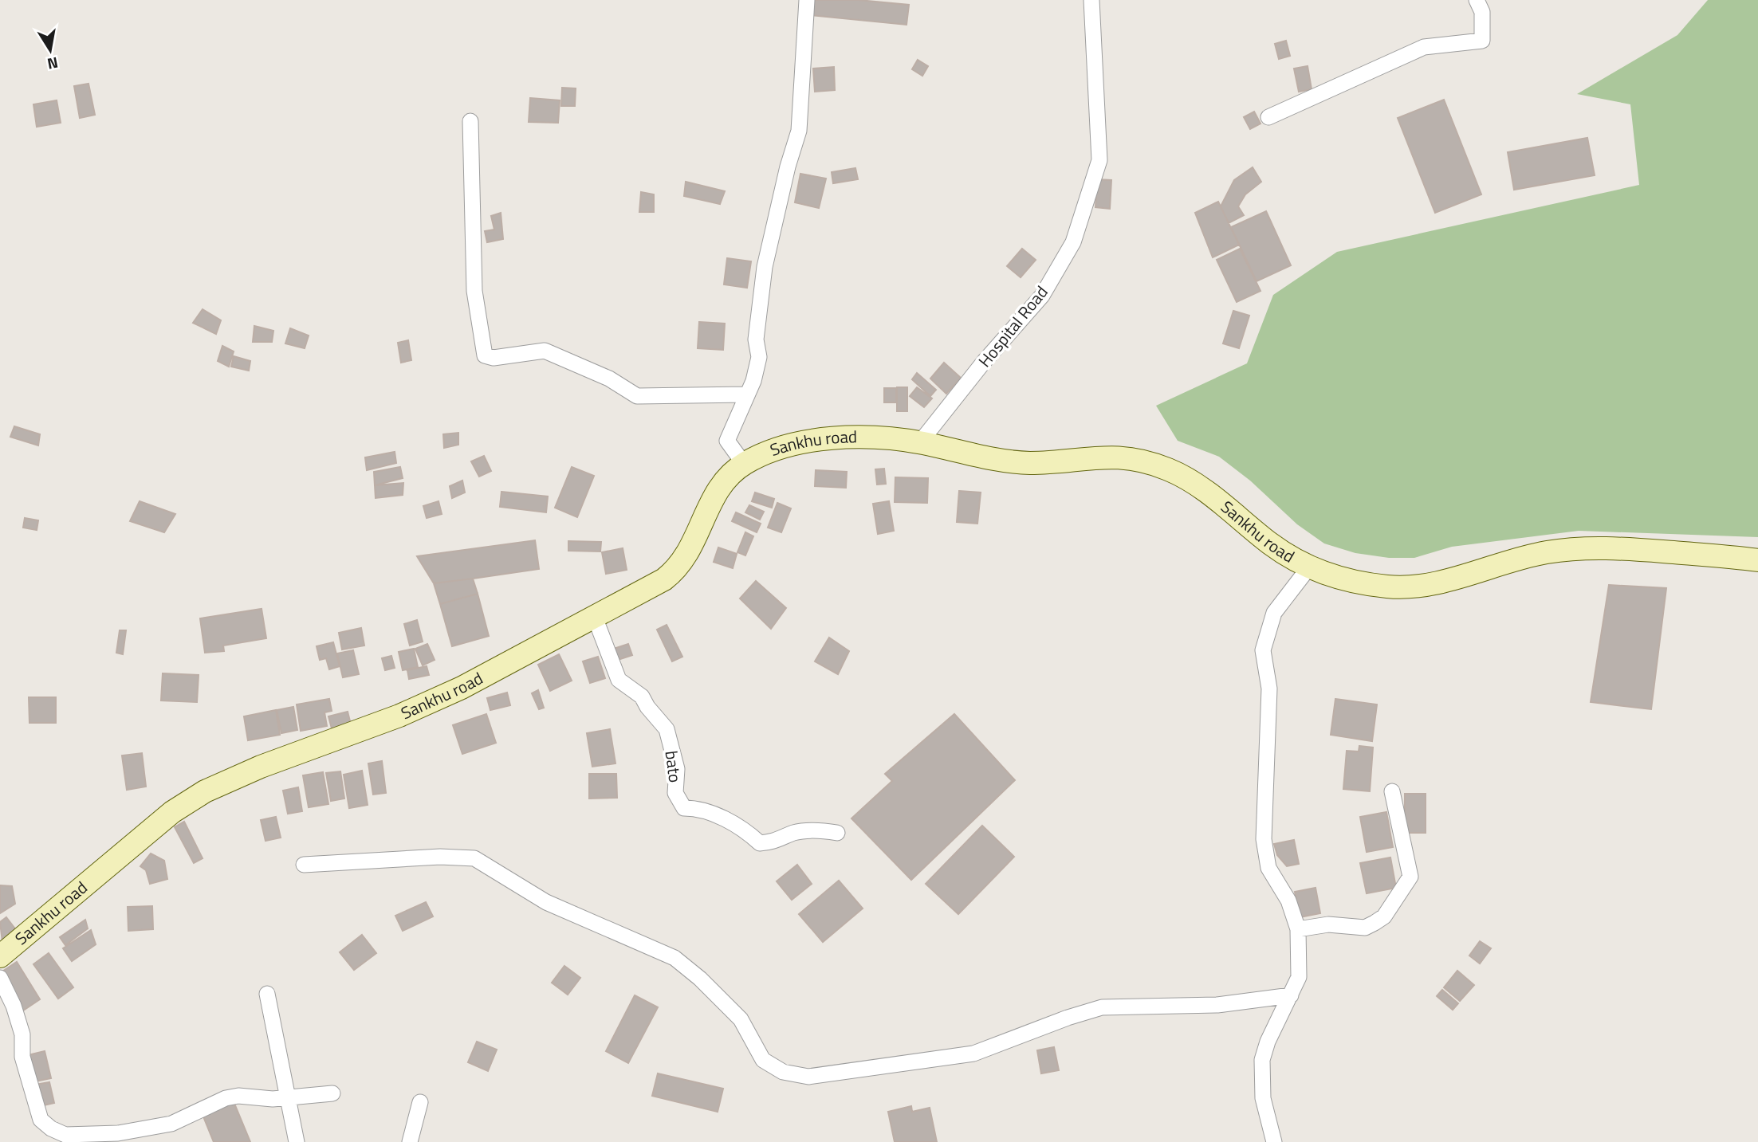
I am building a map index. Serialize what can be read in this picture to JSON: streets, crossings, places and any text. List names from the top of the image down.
{
  "streets": {
    "main road": ["Sankhu road"],
    "street": ["Hospital Road", "bato"]
  },
  "crossings": [
    ["Hospital Road", "Sankhu road"],
    ["Sankhu road", "bato"]
  ],
  "north": "bottom"
}
